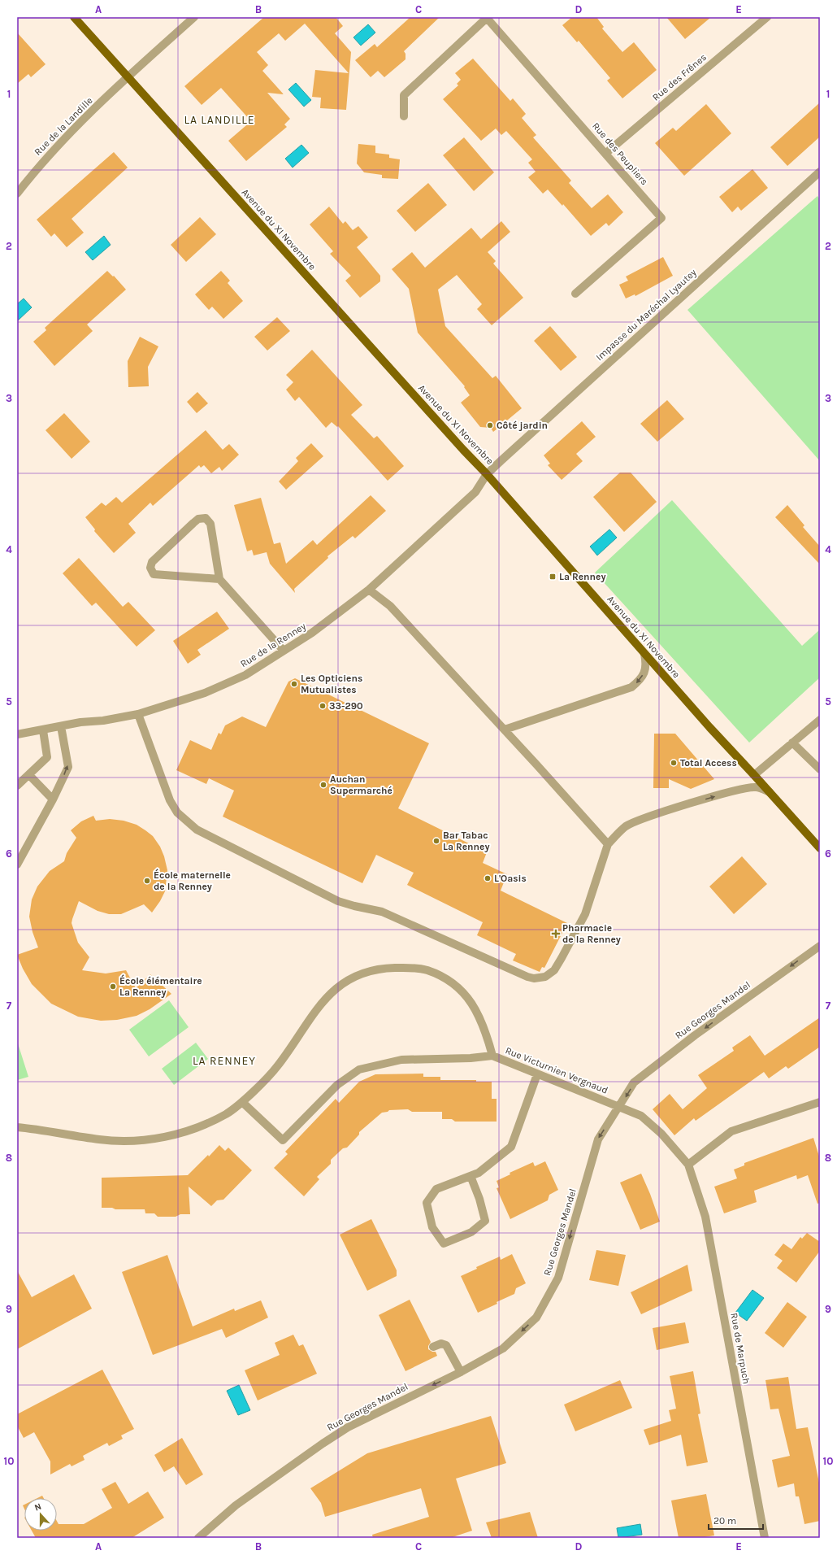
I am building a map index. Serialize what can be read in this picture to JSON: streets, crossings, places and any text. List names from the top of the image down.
{
  "streets": {
    "main road": ["Avenue du XI Novembre"],
    "street": [
      "Rue des Frênes",
      "Rue de la Landille",
      "Rue des Peupliers",
      "Impasse du Maréchal Lyautey",
      "Rue de la Renney",
      "Rue Georges Mandel",
      "Rue Victurnien Vergnaud",
      "Rue de Marpuch"
    ]
  },
  "crossings": [
    ["Rue des Frênes", "Rue des Peupliers"],
    ["Rue de la Landille", "Avenue du XI Novembre"],
    ["Avenue du XI Novembre", "Impasse du Maréchal Lyautey"],
    ["Avenue du XI Novembre", "Rue de la Renney"],
    ["Impasse du Maréchal Lyautey", "Rue de la Renney"],
    ["Rue Georges Mandel", "Rue Victurnien Vergnaud"],
    ["Rue Georges Mandel", "Rue de Marpuch"],
    ["Rue Victurnien Vergnaud", "Rue de Marpuch"]
  ],
  "one_way": ["Rue Georges Mandel"],
  "districts": ["LA LANDILLE", "LA RENNEY"],
  "places": {
    "other": [
      "Côté jardin",
      "Les Opticiens Mutualistes",
      "33-290",
      "Total Access",
      "Auchan Supermarché",
      "Bar Tabac La Renney",
      "L'Oasis",
      "École maternelle de la Renney",
      "École élémentaire La Renney"
    ],
    "transit": ["La Renney"],
    "health": ["Pharmacie de la Renney"]
  },
  "scale_bar": "20 m",
  "north": "top",
  "grid": {
    "columns": [
      "A",
      "B",
      "C",
      "D",
      "E"
    ],
    "rows": [
      "1",
      "2",
      "3",
      "4",
      "5",
      "6",
      "7",
      "8",
      "9",
      "10"
    ]
  }
}
